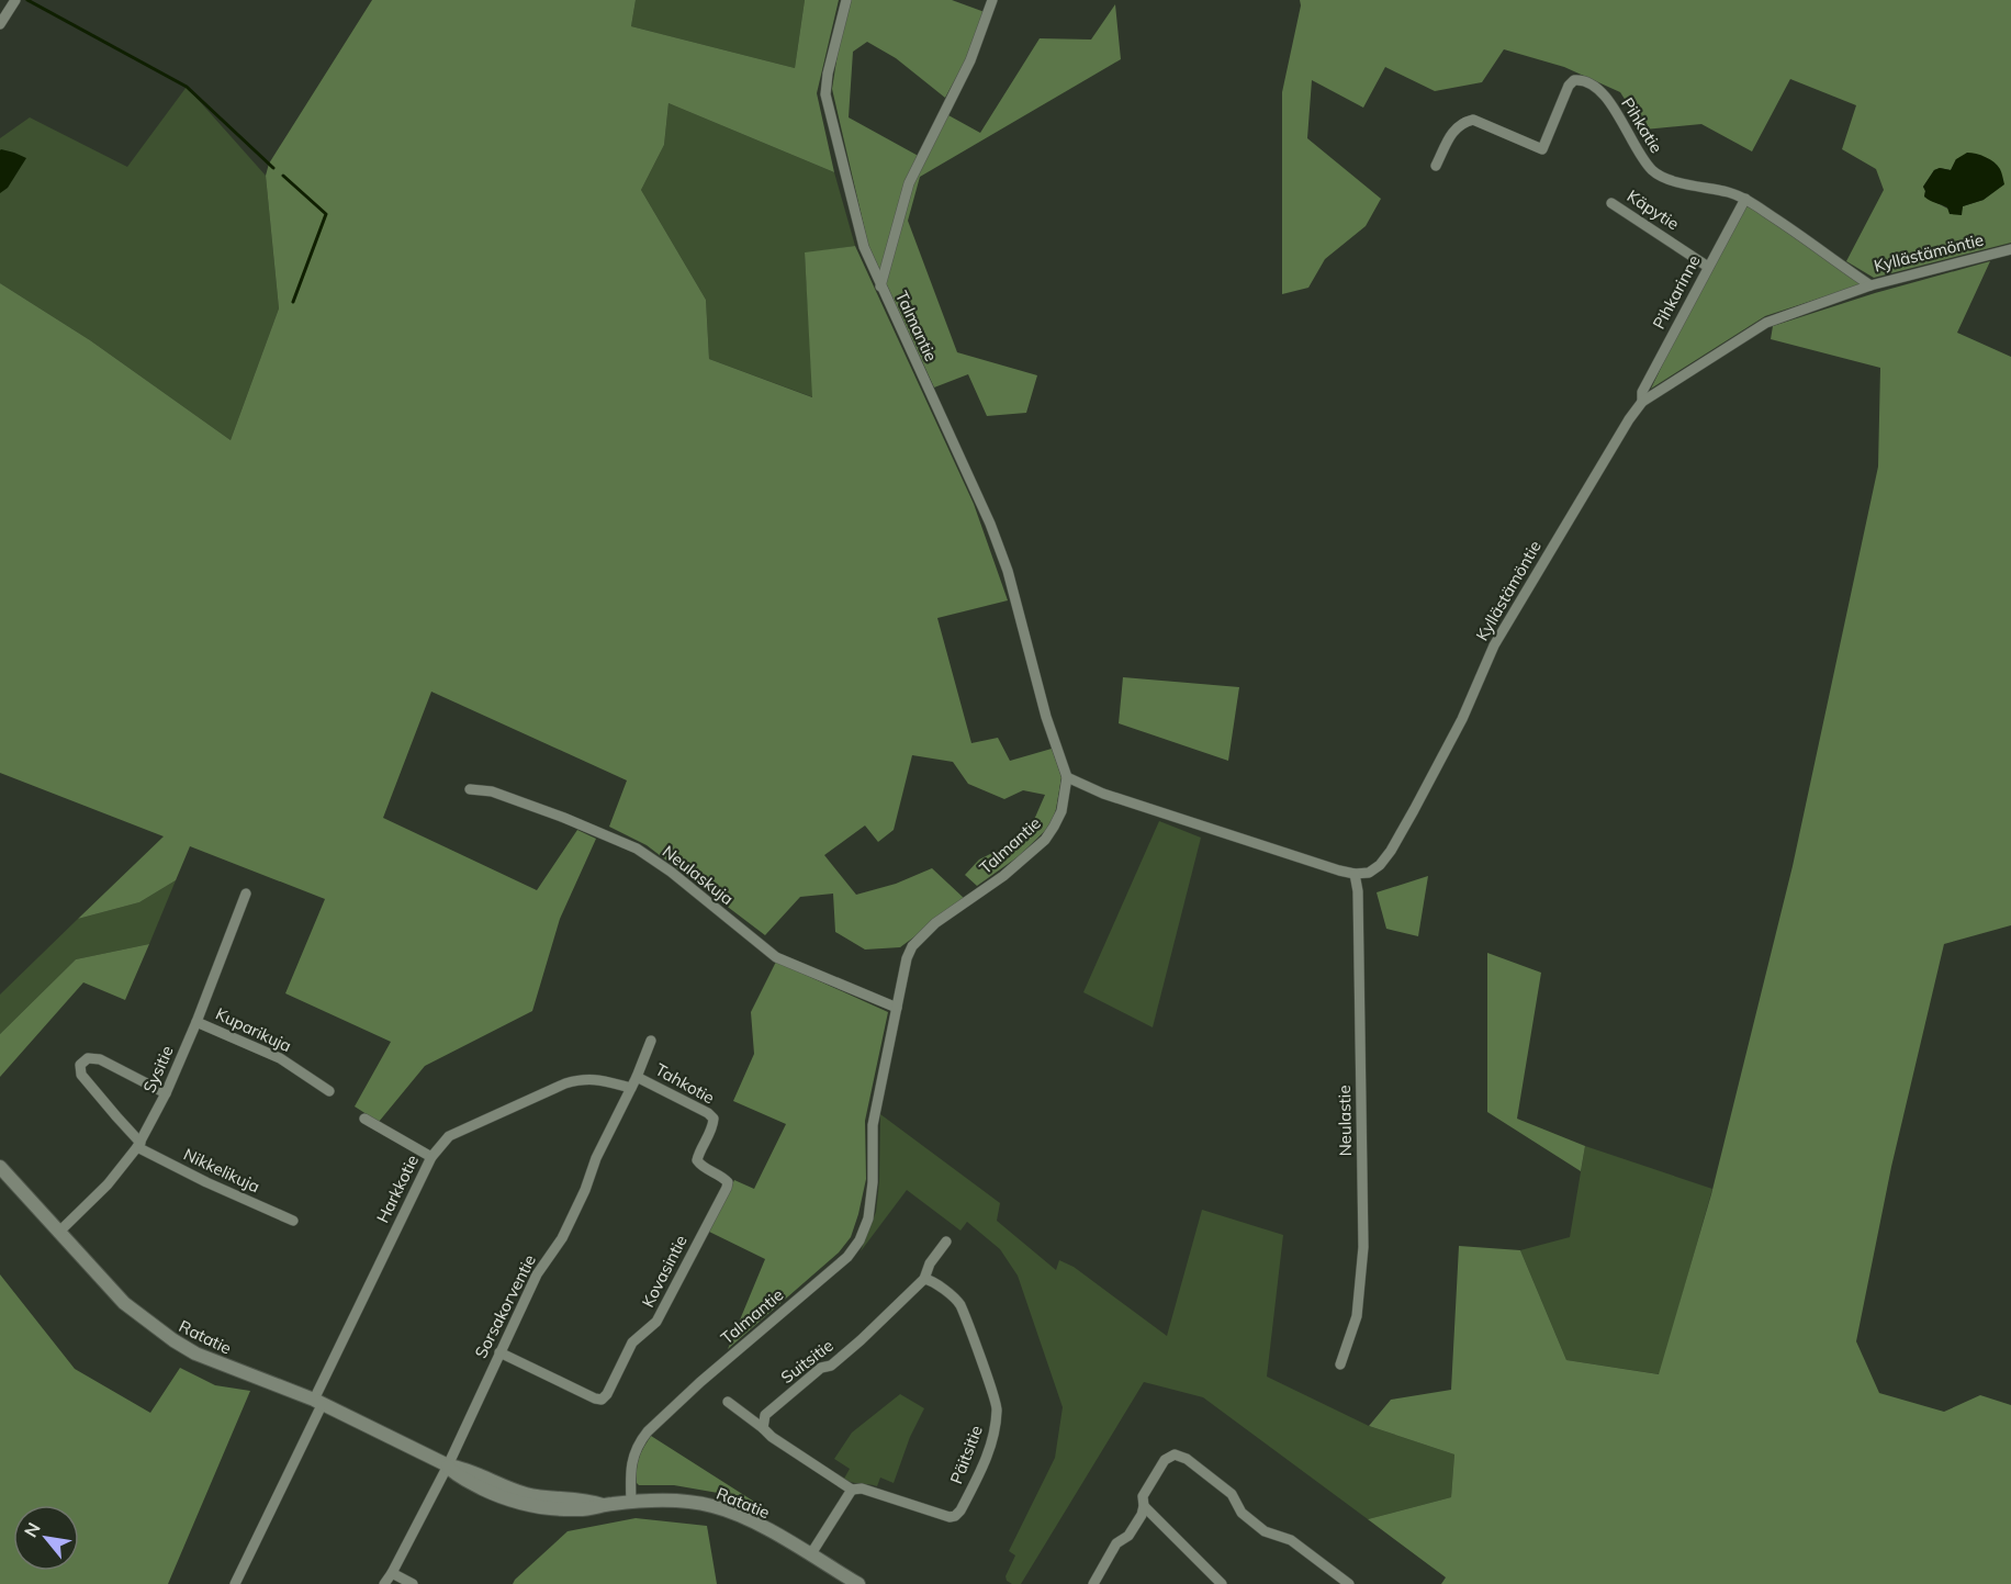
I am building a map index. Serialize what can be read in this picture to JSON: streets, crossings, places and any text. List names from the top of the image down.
{
  "streets": {
    "street": [
      "Pihkatie",
      "Käpytie",
      "Kyllästämöntie",
      "Pihkarinne",
      "Talmantie",
      "Neulaskuja",
      "Kuparikuja",
      "Sysitie",
      "Tahkotie",
      "Neulastie",
      "Nikkelikuja",
      "Harkkotie",
      "Kovasintie",
      "Sorsakorventie",
      "Ratatie",
      "Suitsitie",
      "Päitsitie"
    ]
  },
  "crossings": [
    ["Pihkatie", "Kyllästämöntie"],
    ["Pihkatie", "Pihkarinne"],
    ["Käpytie", "Pihkarinne"],
    ["Kyllästämöntie", "Pihkarinne"],
    ["Kyllästämöntie", "Neulastie"],
    ["Talmantie", "Neulaskuja"],
    ["Talmantie", "Ratatie"],
    ["Kuparikuja", "Sysitie"],
    ["Sysitie", "Nikkelikuja"],
    ["Sysitie", "Ratatie"],
    ["Tahkotie", "Kovasintie"],
    ["Tahkotie", "Sorsakorventie"],
    ["Harkkotie", "Sorsakorventie"],
    ["Harkkotie", "Ratatie"],
    ["Kovasintie", "Sorsakorventie"],
    ["Sorsakorventie", "Ratatie"],
    ["Suitsitie", "Päitsitie"]
  ],
  "north": "top left"
}
